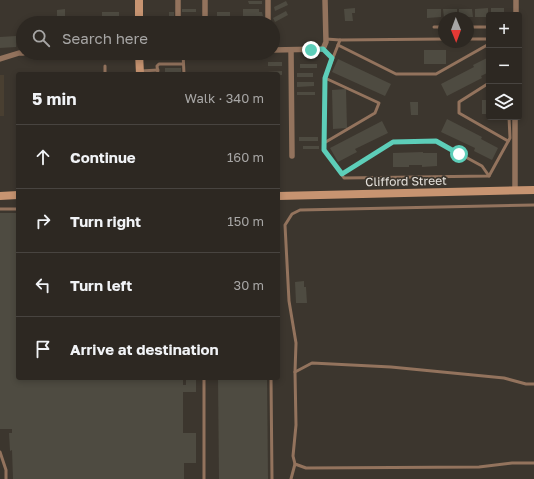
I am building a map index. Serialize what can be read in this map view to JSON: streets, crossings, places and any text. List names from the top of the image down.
{
  "streets": {
    "main road": ["Clifford Street"]
  },
  "north": "bottom",
  "page": {
    "map_buttons": ["+", "−"],
    "search": "Search here",
    "heading": ["5 min", "Walk · 340 m"],
    "list": [
      ["Continue", "160 m"],
      ["Turn right", "150 m"],
      ["Turn left", "30 m"],
      "Arrive at destination"
    ]
  }
}
